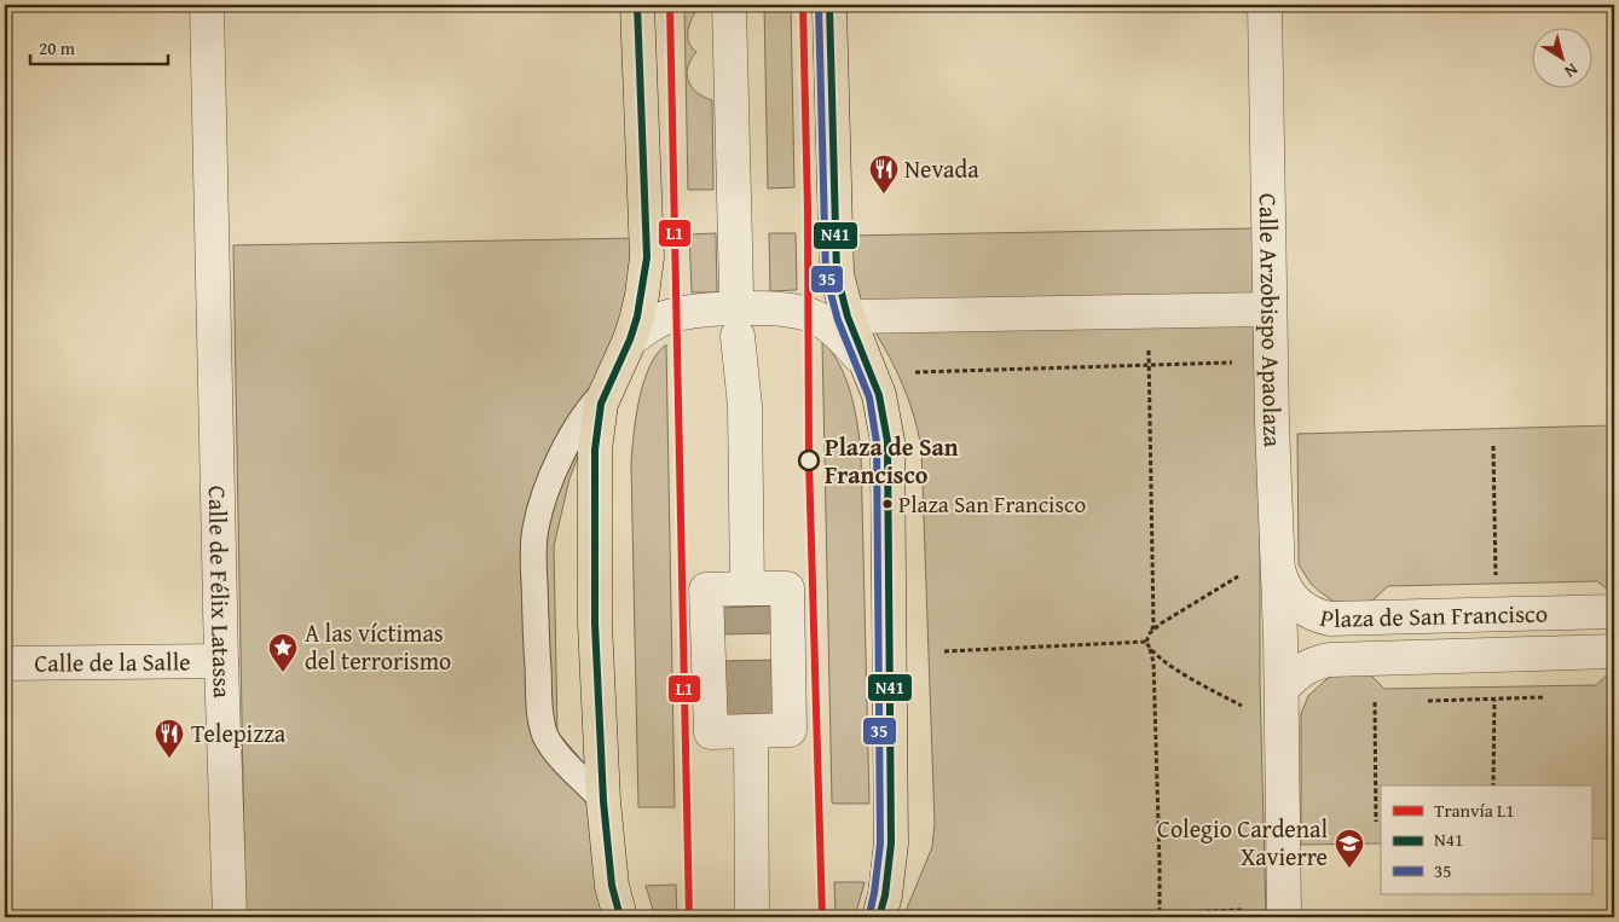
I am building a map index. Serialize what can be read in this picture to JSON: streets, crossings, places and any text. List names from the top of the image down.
{
  "streets": {
    "street": [
      "Calle Arzobispo Apaolaza",
      "Calle de Félix Latassa",
      "Plaza de San Francisco",
      "Calle de la Salle"
    ]
  },
  "crossings": [
    ["Calle Arzobispo Apaolaza", "Plaza de San Francisco"],
    ["Calle de Félix Latassa", "Calle de la Salle"]
  ],
  "places": {
    "restaurant": ["Nevada", "Telepizza"],
    "other": ["Plaza de San Francisco", "Plaza San Francisco"],
    "place": ["A las víctimas del terrorismo"],
    "school or university": ["Colegio Cardenal Xavierre"]
  },
  "lines": ["tram line L1", "transit line N41", "transit line 35"],
  "legend": ["Tranvía L1", "N41", "35"],
  "scale_bar": "20 m",
  "north": "bottom right"
}
